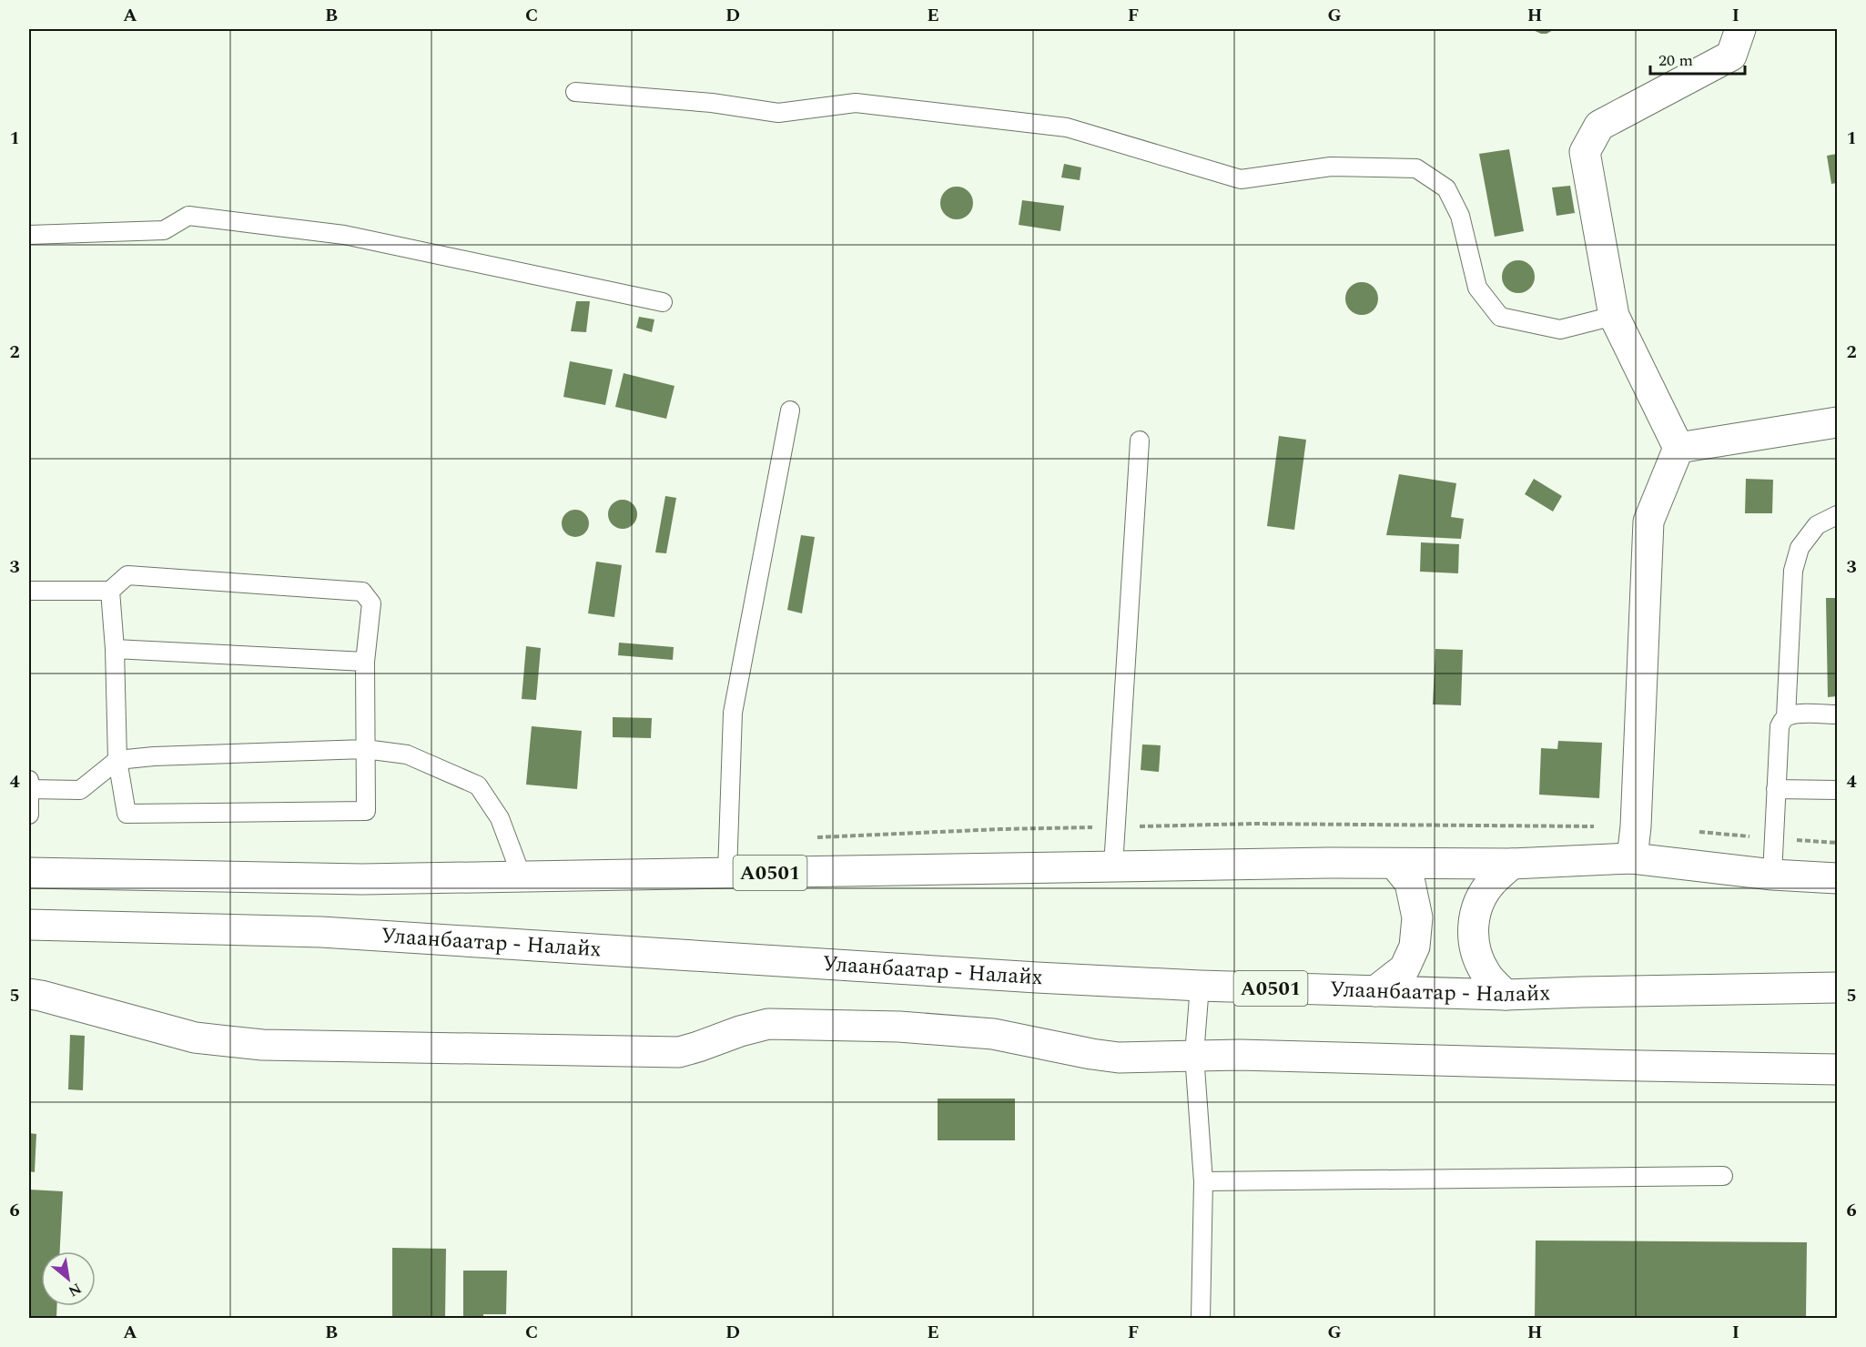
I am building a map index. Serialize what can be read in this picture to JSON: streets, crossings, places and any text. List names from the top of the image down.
{
  "streets": {
    "main road": ["A0501", "Улаанбаатар - Налайх"]
  },
  "scale_bar": "20 m",
  "north": "bottom right",
  "grid": {
    "columns": [
      "A",
      "B",
      "C",
      "D",
      "E",
      "F",
      "G",
      "H",
      "I"
    ],
    "rows": [
      "1",
      "2",
      "3",
      "4",
      "5",
      "6"
    ]
  }
}
